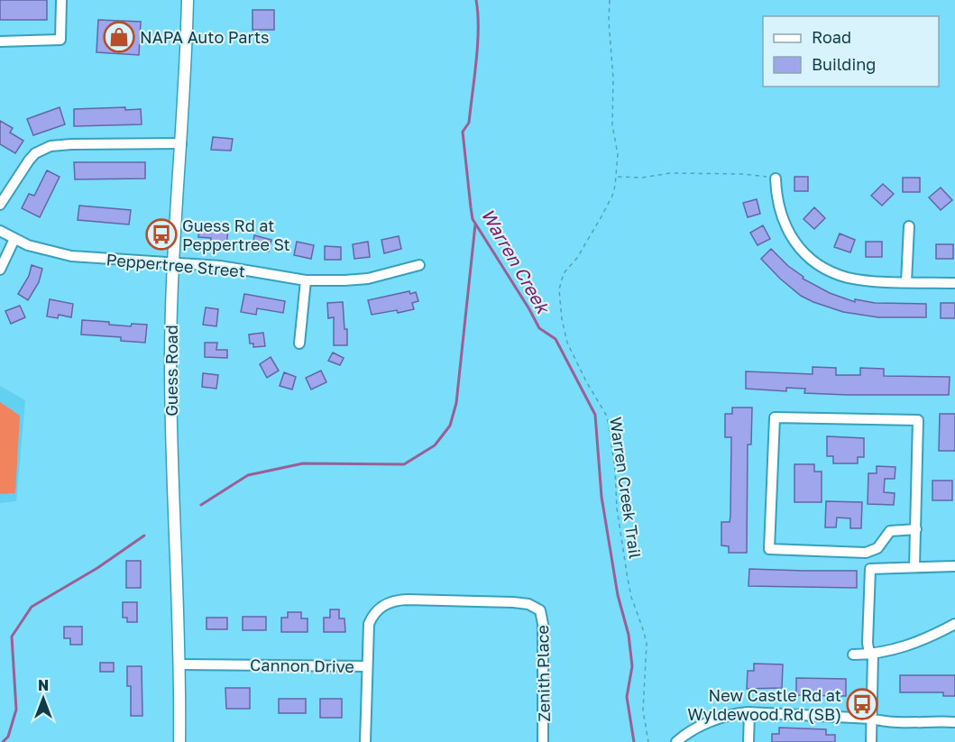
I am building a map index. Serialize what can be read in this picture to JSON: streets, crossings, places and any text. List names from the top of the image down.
{
  "streets": {
    "main road": ["Guess Road"],
    "street": ["Peppertree Street", "Cannon Drive", "Zenith Place"],
    "path": ["Warren Creek Trail"]
  },
  "crossings": [
    ["Peppertree Street", "Guess Road"],
    ["Guess Road", "Cannon Drive"],
    ["Cannon Drive", "Zenith Place"]
  ],
  "water": ["Warren Creek"],
  "places": {
    "shop": ["NAPA Auto Parts"],
    "bus stop": ["Guess Rd at Peppertree St", "New Castle Rd at Wyldewood Rd (SB)"]
  },
  "legend": ["Road", "Building"],
  "north": "top"
}
